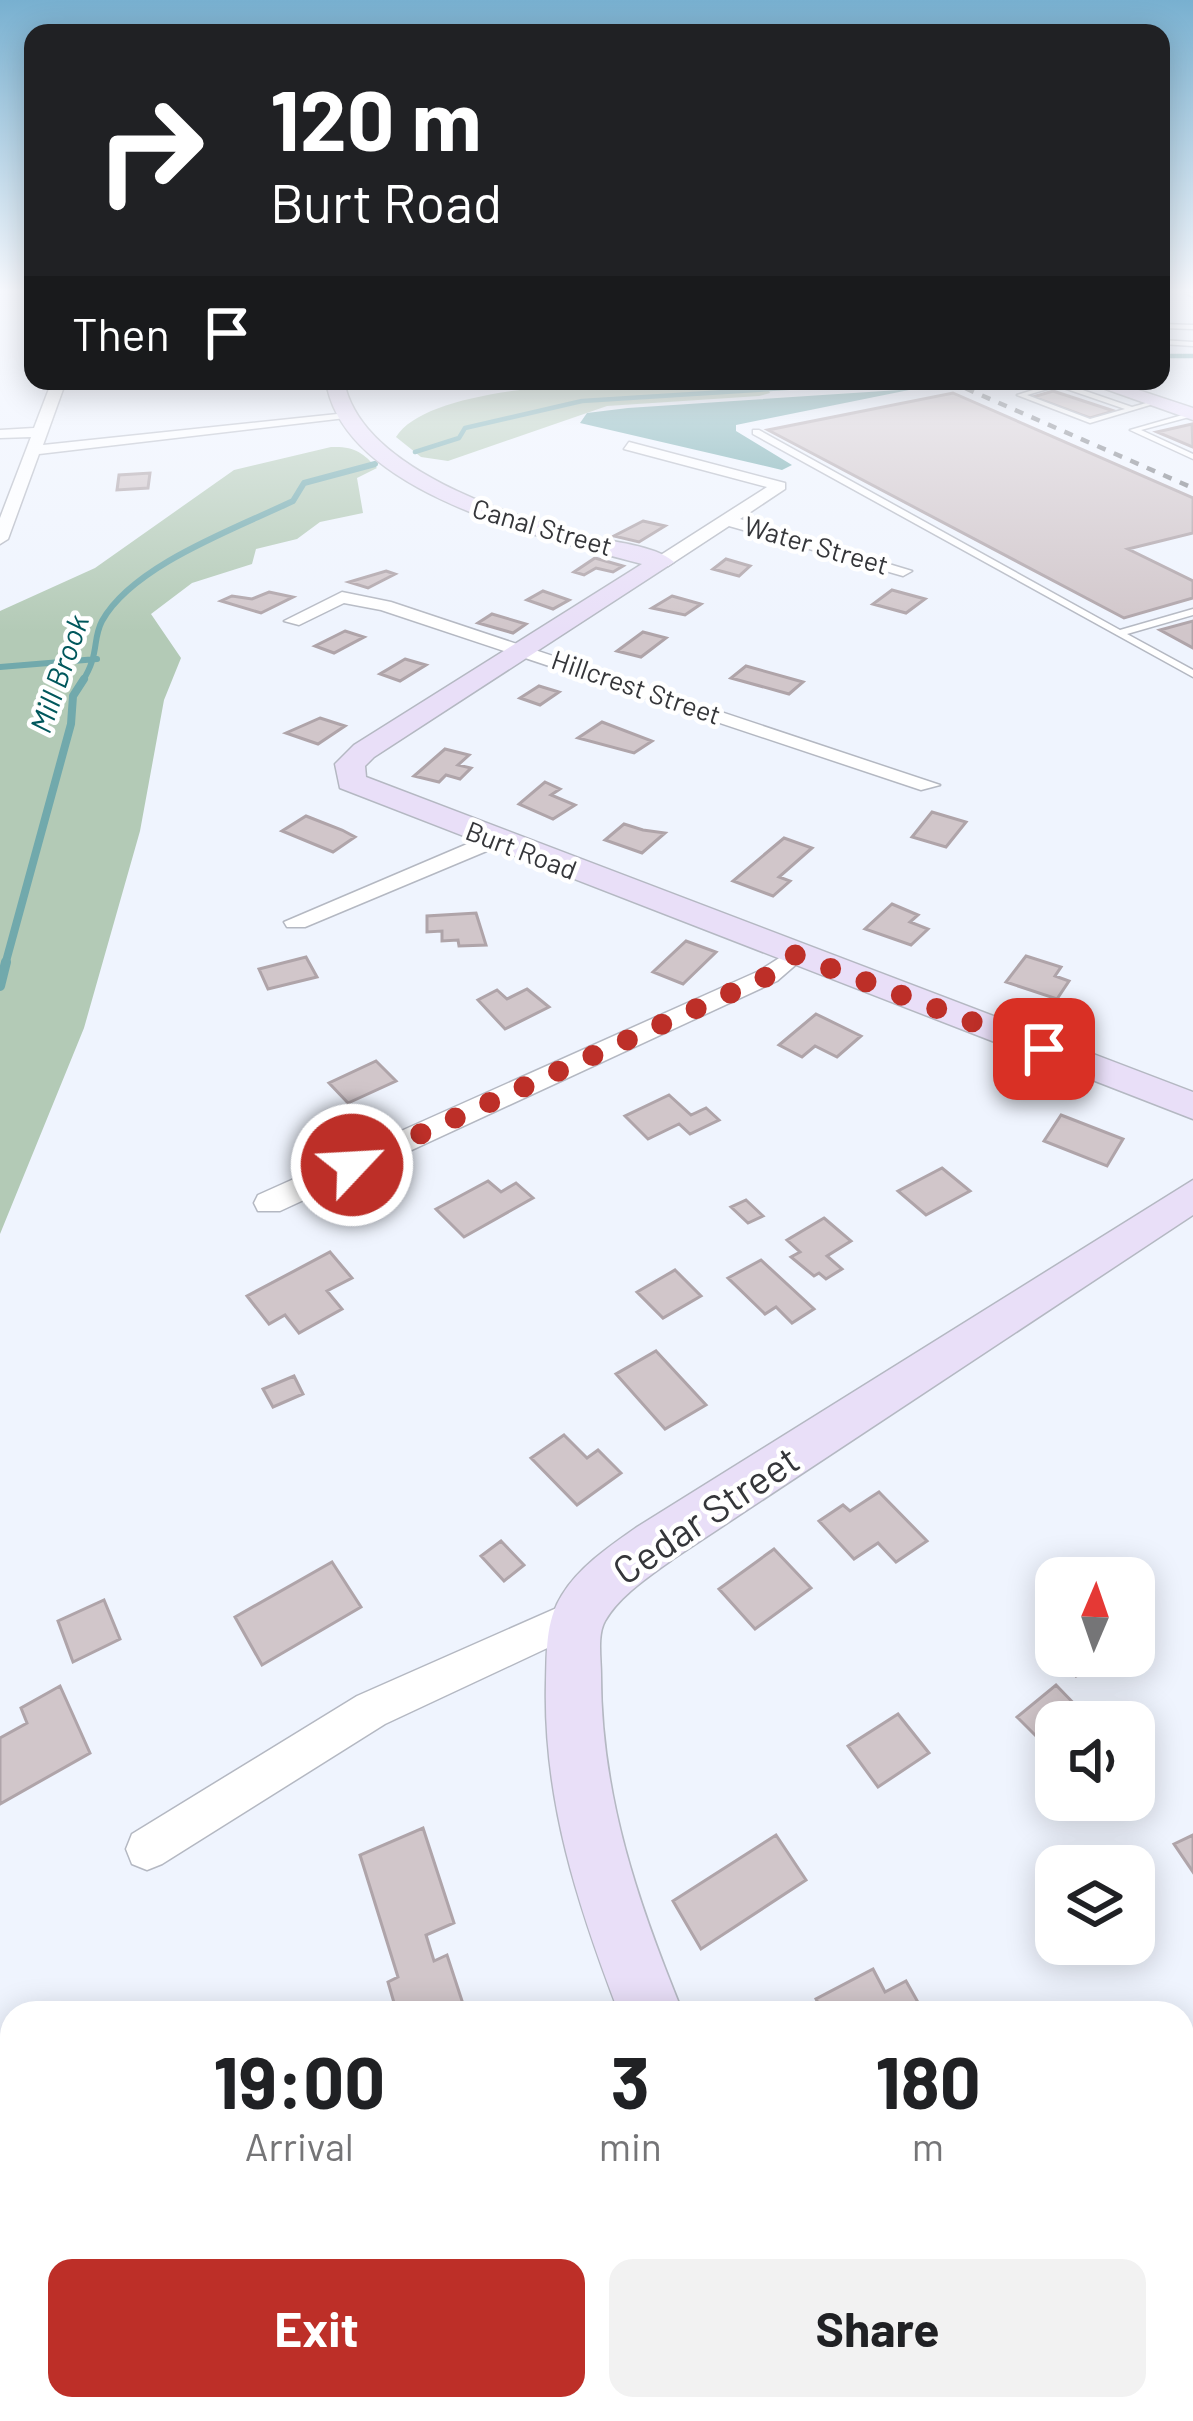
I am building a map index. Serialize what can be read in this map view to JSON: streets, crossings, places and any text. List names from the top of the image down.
{
  "streets": {
    "street": [
      "Canal Street",
      "Water Street",
      "Hillcrest Street",
      "Burt Road",
      "Cedar Street"
    ]
  },
  "crossings": [
    ["Canal Street", "Burt Road"],
    ["Water Street", "Burt Road"],
    ["Hillcrest Street", "Burt Road"]
  ],
  "water": ["Mill Brook"],
  "north": "top",
  "page": {
    "turn": ["120 m", "Burt Road"],
    "then": "Then",
    "eta": [
      "19:00",
      "Arrival",
      "3",
      "min",
      "180",
      "m"
    ],
    "buttons": ["Exit", "Share"]
  }
}
